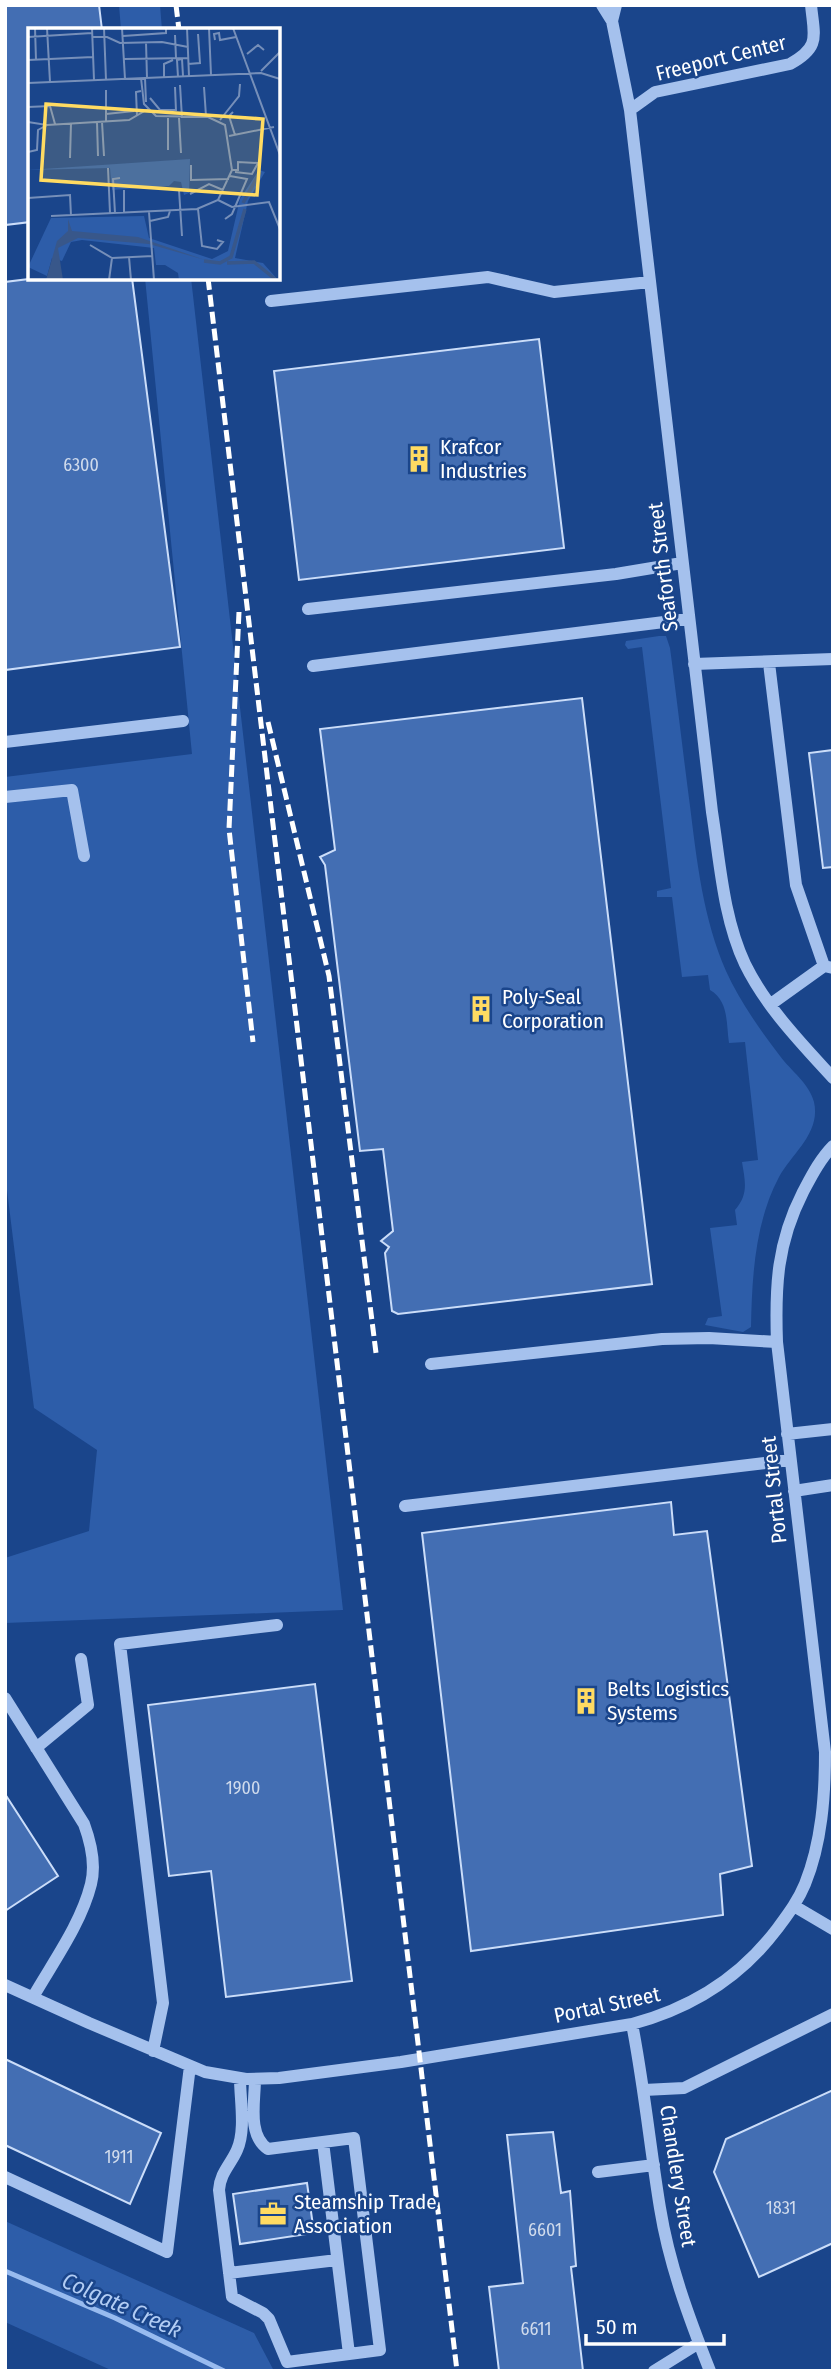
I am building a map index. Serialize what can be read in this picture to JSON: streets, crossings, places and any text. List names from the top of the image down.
{
  "streets": {
    "street": [
      "Freeport Center",
      "Seaforth Street",
      "Portal Street",
      "Chandlery Street"
    ]
  },
  "crossings": [
    ["Freeport Center", "Seaforth Street"],
    ["Portal Street", "Chandlery Street"]
  ],
  "water": ["Colgate Creek"],
  "places": {
    "building": ["Krafcor Industries", "Poly-Seal Corporation", "Belts Logistics Systems"],
    "office": ["Steamship Trade Association"]
  },
  "house_numbers": [
    "6300",
    "1900",
    "1911",
    "1831",
    "6601",
    "6611"
  ],
  "scale_bar": "50 m"
}
